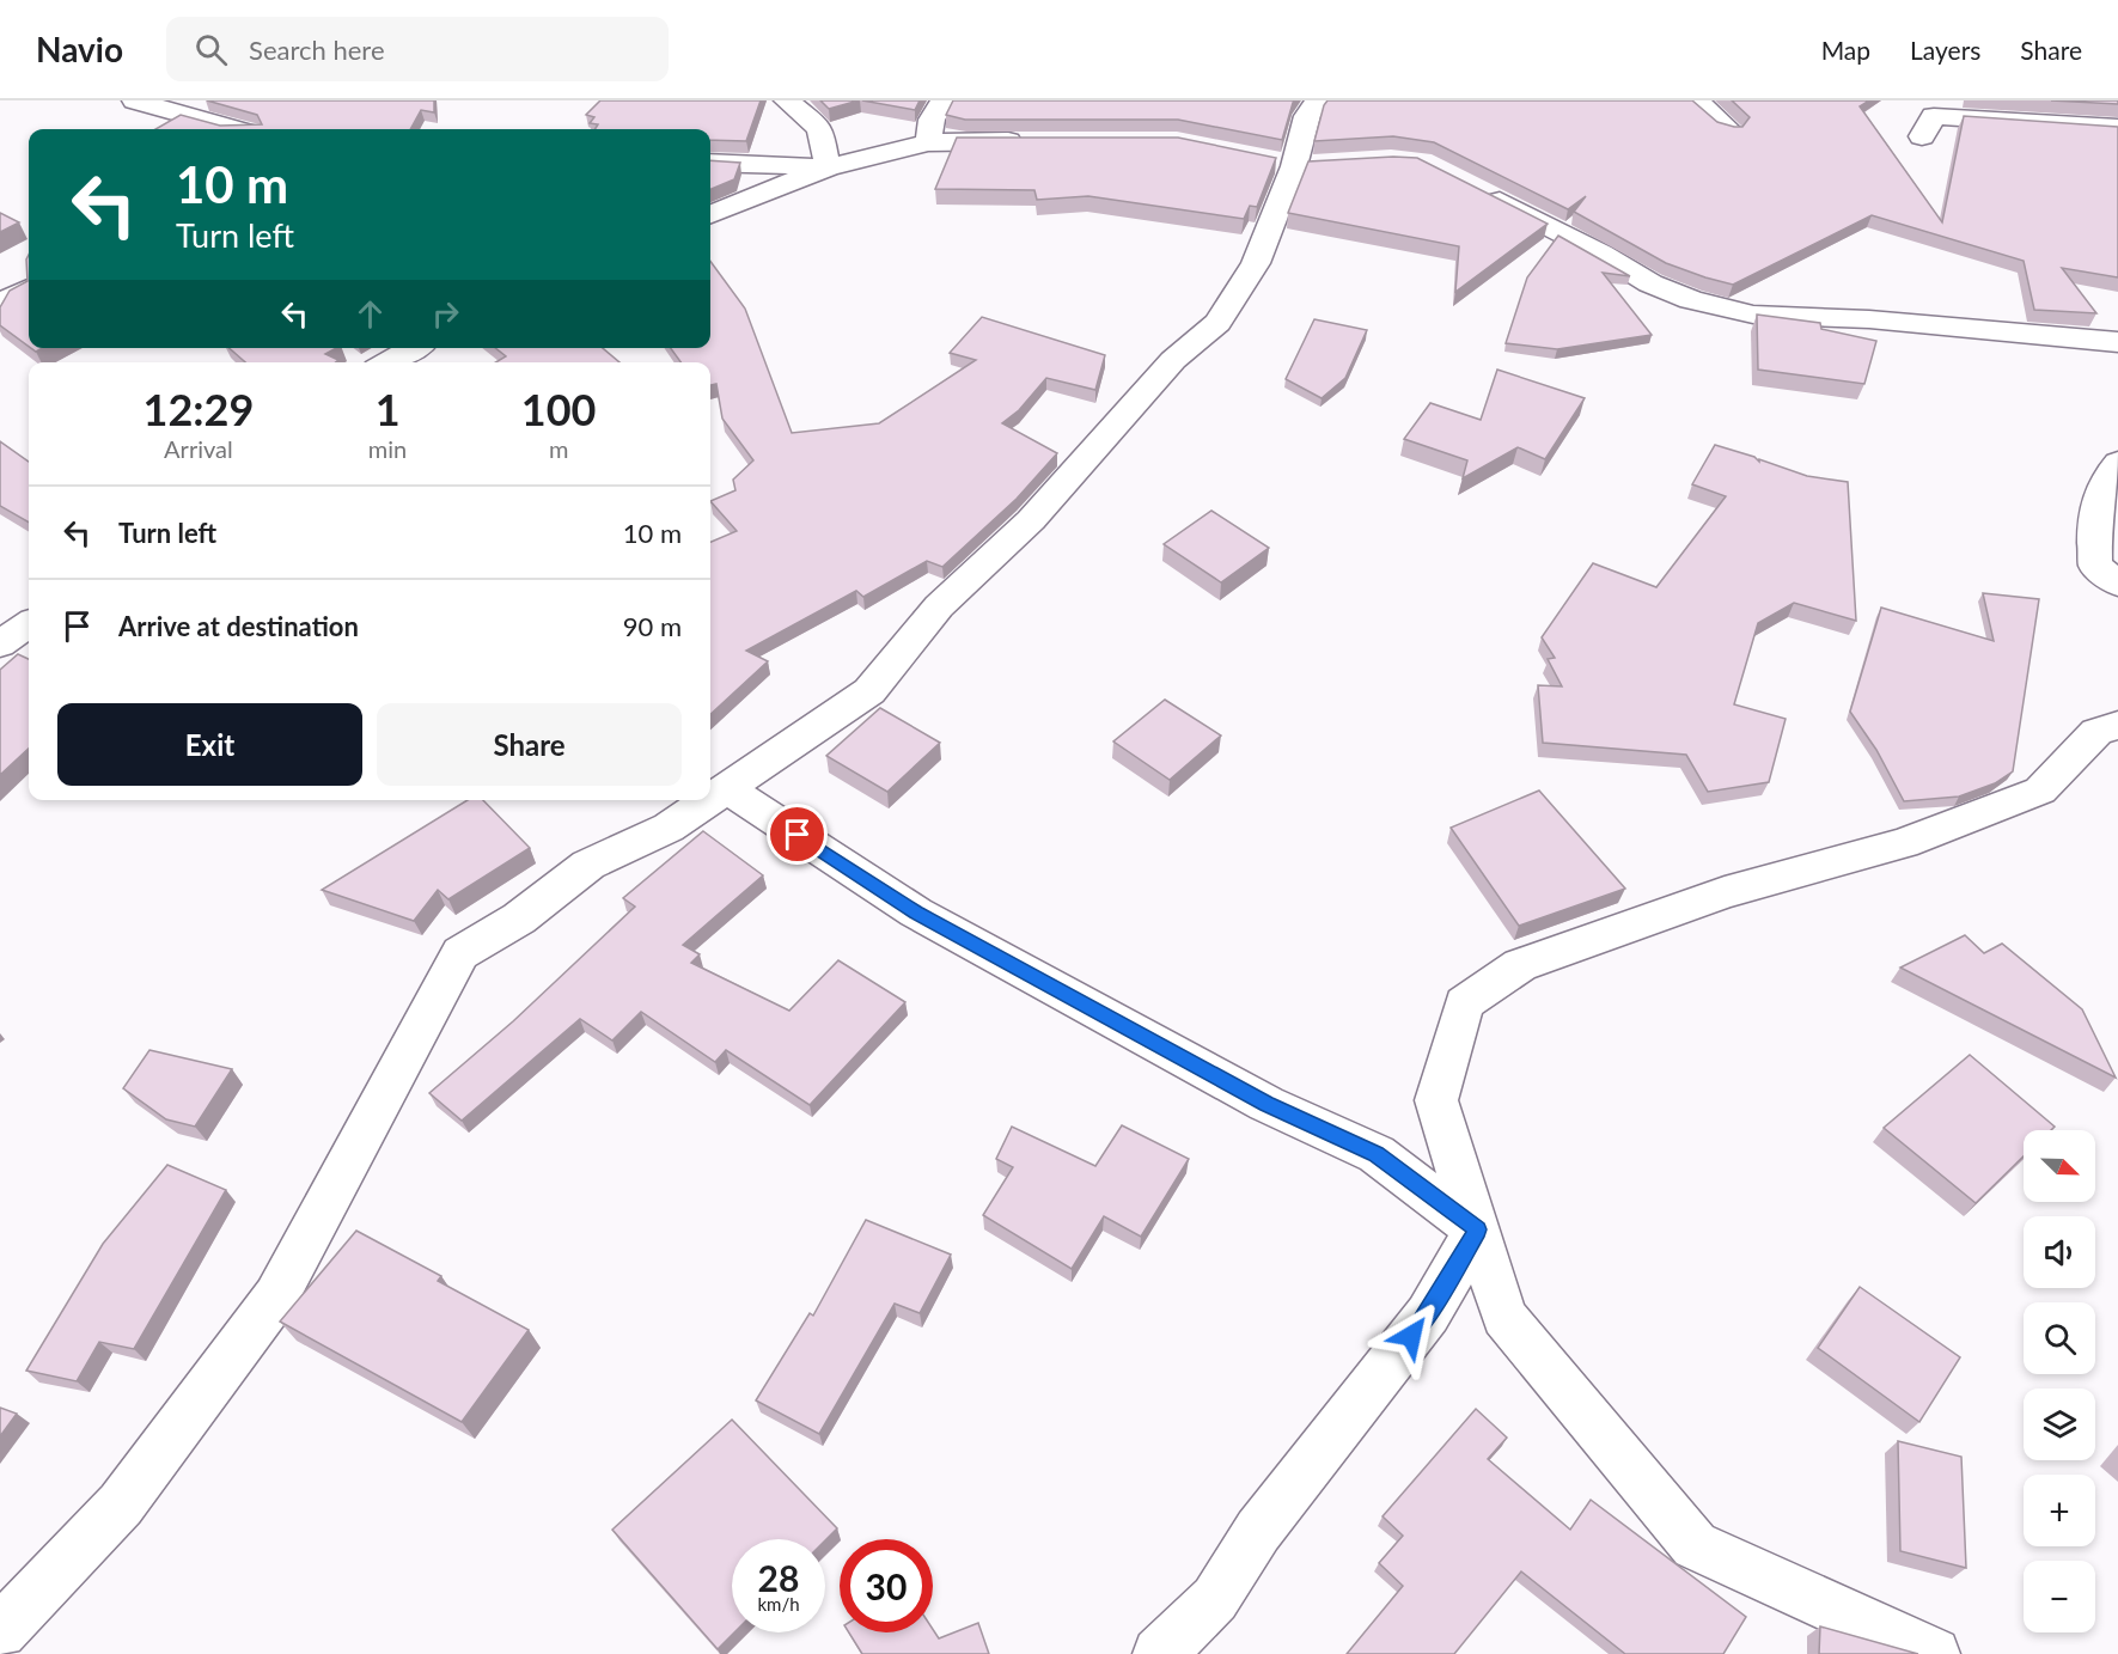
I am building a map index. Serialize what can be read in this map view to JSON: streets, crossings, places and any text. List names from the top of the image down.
{
  "north": "bottom right",
  "page": {
    "header": "Navio",
    "search": "Search here",
    "nav": ["Map", "Layers", "Share"],
    "turn": ["10 m", "Turn left"],
    "eta": [
      "12:29",
      "Arrival",
      "1",
      "min",
      "100",
      "m"
    ],
    "list": [
      {
        "name": "Turn left",
        "value": "10 m"
      },
      {
        "name": "Arrive at destination",
        "value": "90 m"
      }
    ],
    "buttons": ["Exit", "Share"],
    "map_buttons": ["+", "−"],
    "speed": "28 km/h",
    "limit": "30"
  }
}
